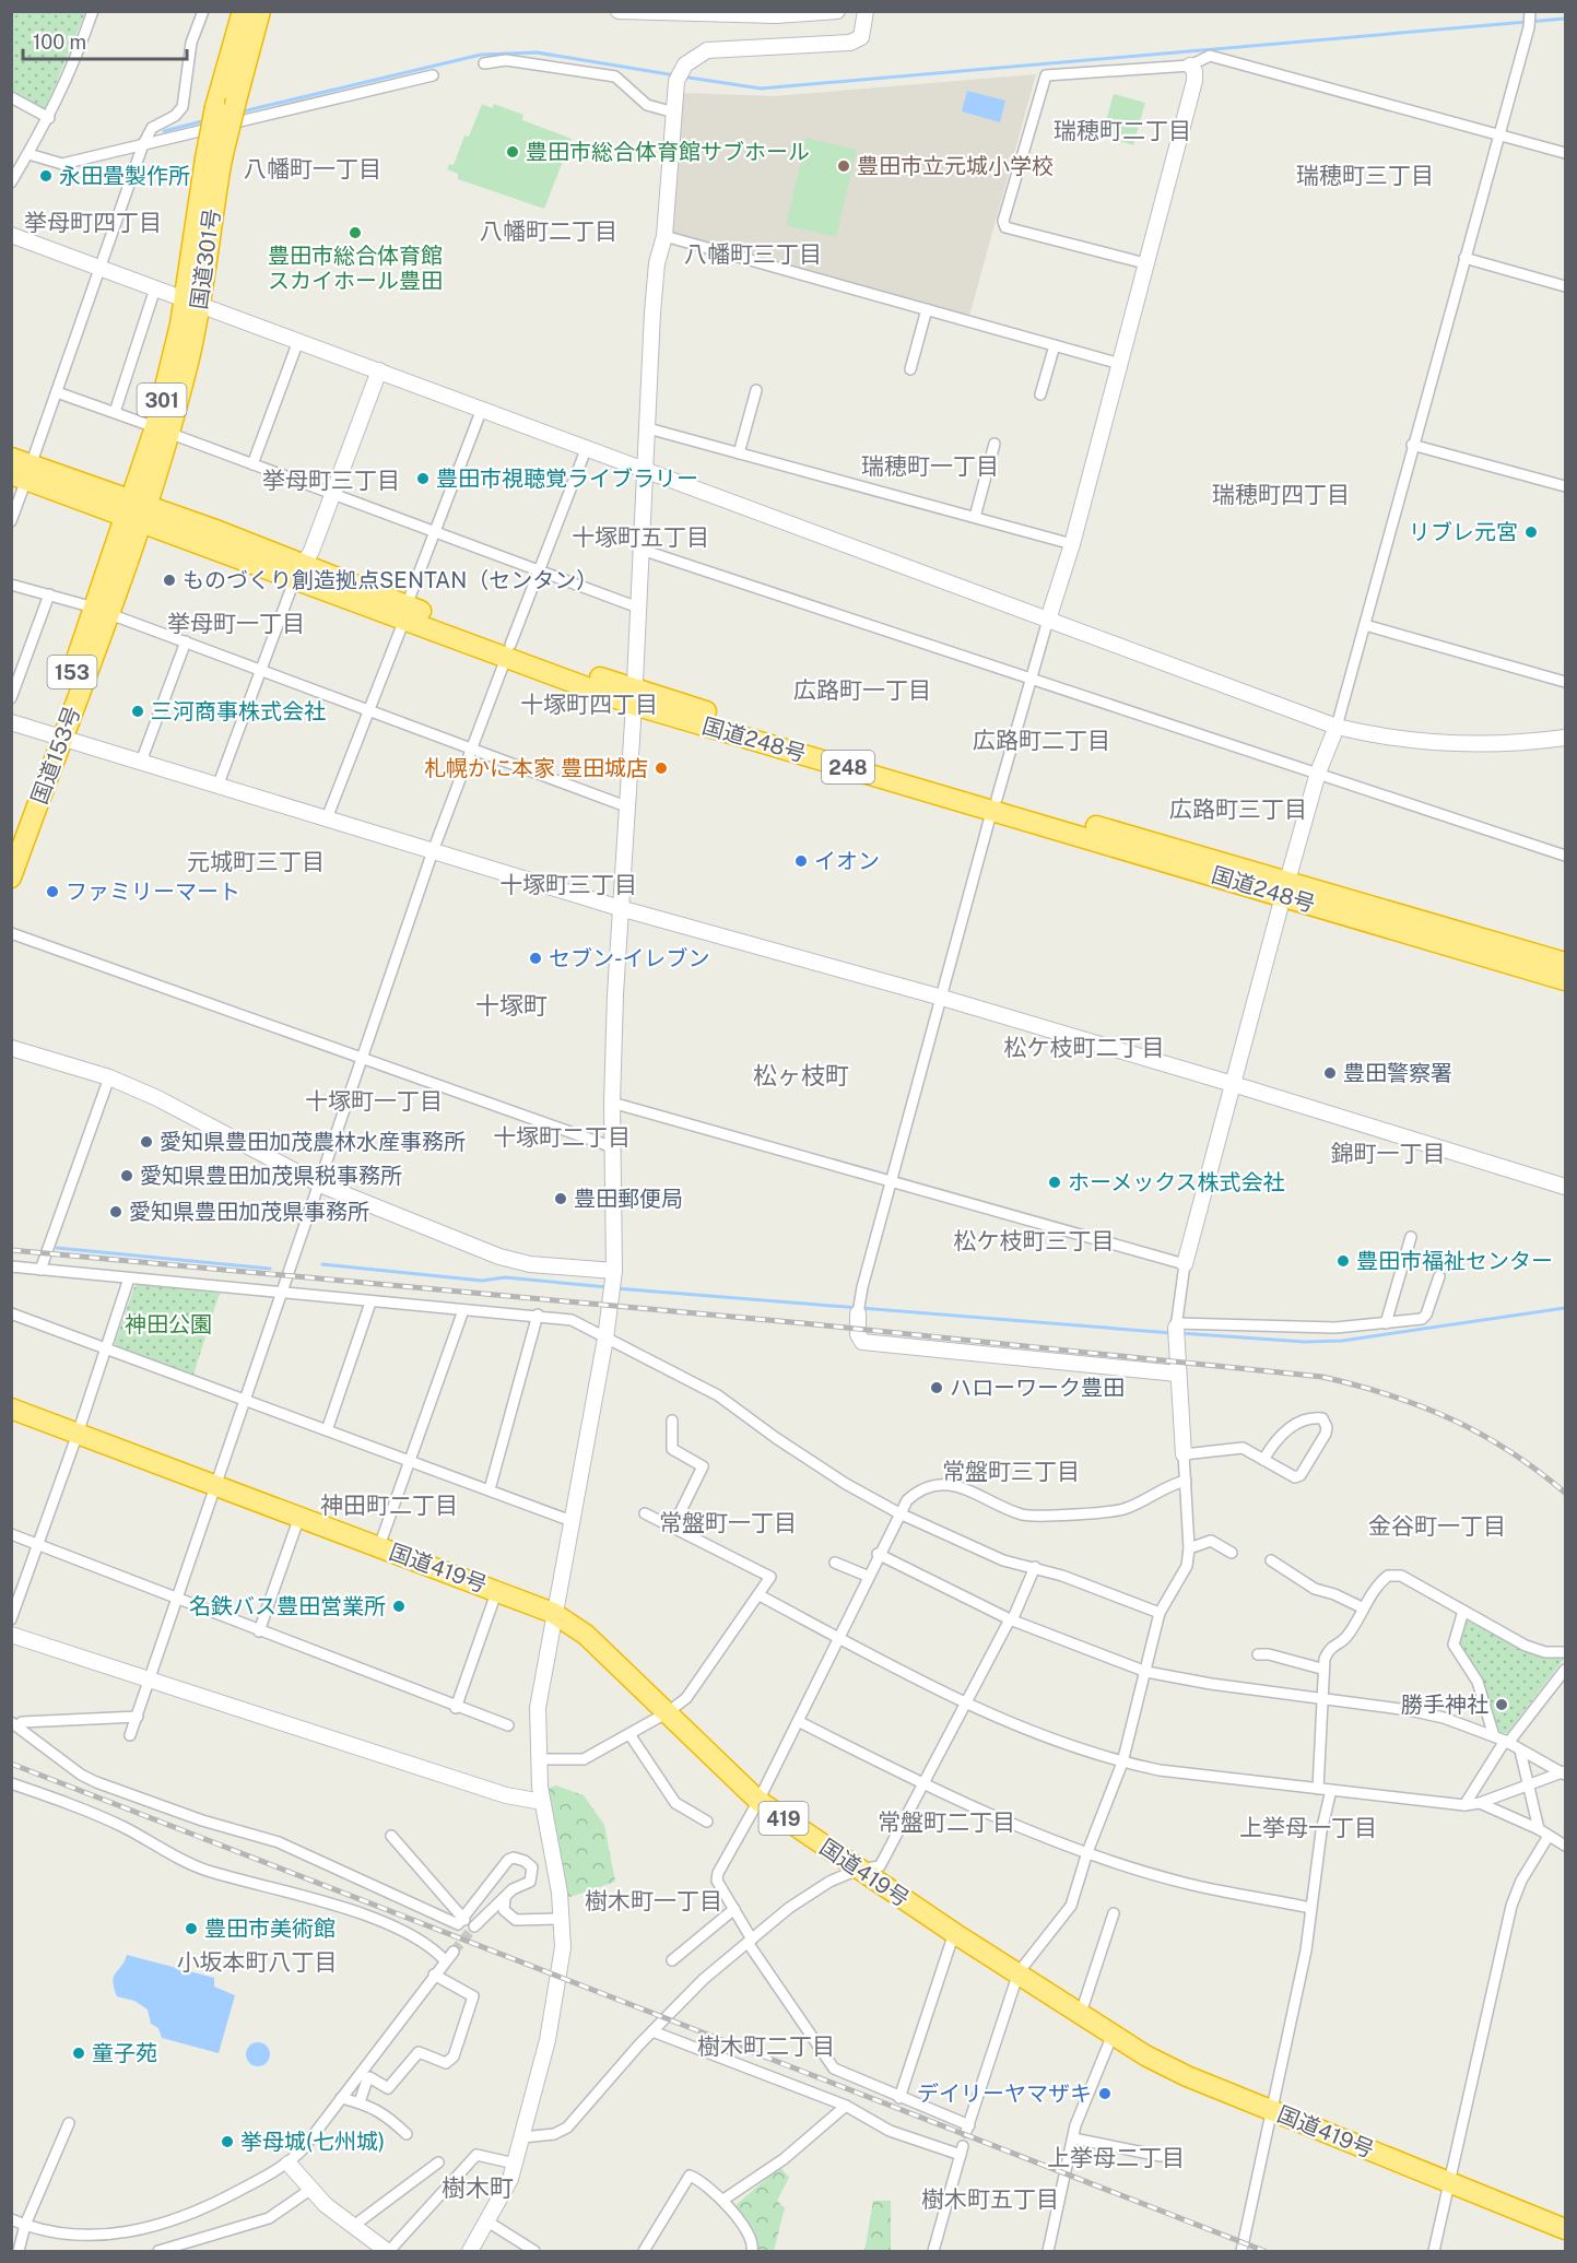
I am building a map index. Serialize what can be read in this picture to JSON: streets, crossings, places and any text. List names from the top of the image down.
{
  "streets": {
    "highway": [
      "国道301号",
      "301",
      "153",
      "国道248号",
      "国道153号",
      "248",
      "国道419号",
      "419"
    ]
  },
  "crossings": [
    ["国道301号", "国道248号"],
    ["国道301号", "国道153号"],
    ["国道248号", "国道153号"]
  ],
  "districts": [
    "瑞穂町二丁目",
    "八幡町一丁目",
    "瑞穂町三丁目",
    "挙母町四丁目",
    "八幡町二丁目",
    "八幡町三丁目",
    "瑞穂町一丁目",
    "挙母町三丁目",
    "瑞穂町四丁目",
    "十塚町五丁目",
    "挙母町一丁目",
    "広路町一丁目",
    "十塚町四丁目",
    "広路町二丁目",
    "広路町三丁目",
    "元城町三丁目",
    "十塚町三丁目",
    "十塚町",
    "松ケ枝町二丁目",
    "松ヶ枝町",
    "十塚町一丁目",
    "十塚町二丁目",
    "錦町一丁目",
    "松ケ枝町三丁目",
    "常盤町三丁目",
    "神田町二丁目",
    "常盤町一丁目",
    "金谷町一丁目",
    "常盤町二丁目",
    "上挙母一丁目",
    "樹木町一丁目",
    "小坂本町八丁目",
    "樹木町二丁目",
    "上挙母二丁目",
    "樹木町",
    "樹木町五丁目"
  ],
  "parks": ["神田公園"],
  "places": [
    "豊田市総合体育館サブホール",
    "豊田市立元城小学校",
    "永田畳製作所",
    "豊田市総合体育館 スカイホール豊田",
    "豊田市視聴覚ライブラリー",
    "リブレ元宮",
    "ものづくり創造拠点SENTAN（センタン）",
    "三河商事株式会社",
    "札幌かに本家 豊田城店",
    "イオン",
    "ファミリーマート",
    "セブン-イレブン",
    "豊田警察署",
    "愛知県豊田加茂農林水産事務所",
    "愛知県豊田加茂県税事務所",
    "ホーメックス株式会社",
    "豊田郵便局",
    "愛知県豊田加茂県事務所",
    "豊田市福祉センター",
    "ハローワーク豊田",
    "名鉄バス豊田営業所",
    "勝手神社",
    "豊田市美術館",
    "童子苑",
    "デイリーヤマザキ",
    "挙母城(七州城)"
  ],
  "scale_bar": "100 m"
}
